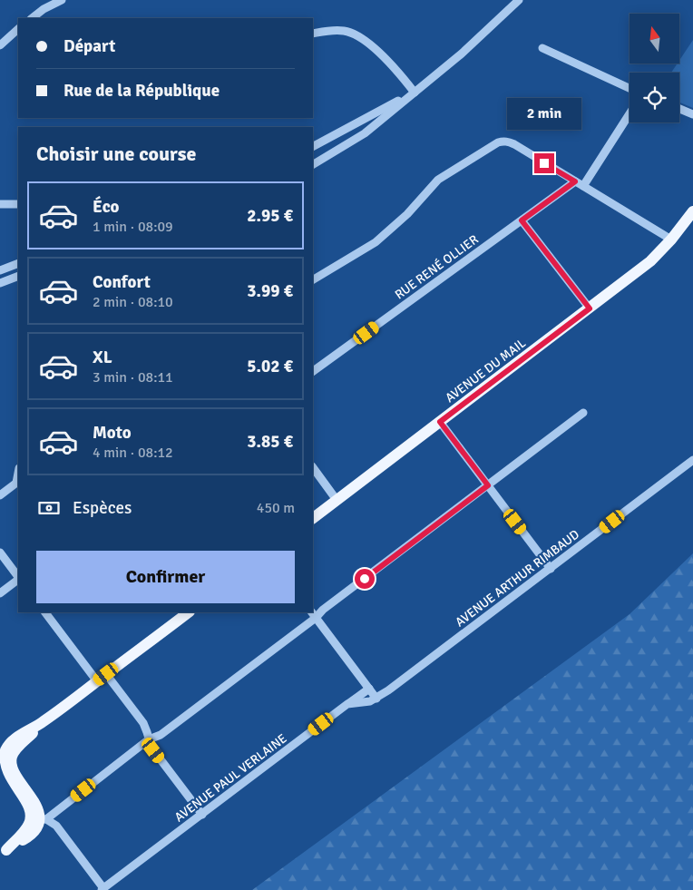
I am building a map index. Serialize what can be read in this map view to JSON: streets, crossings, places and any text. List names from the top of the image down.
{
  "streets": {
    "main road": ["AVENUE DU MAIL"],
    "street": ["RUE RENÉ OLLIER", "AVENUE ARTHUR RIMBAUD", "AVENUE PAUL VERLAINE"]
  },
  "crossings": [
    ["AVENUE ARTHUR RIMBAUD", "AVENUE PAUL VERLAINE"]
  ],
  "north": "top",
  "page": {
    "banner": ["Départ", "Rue de la République"],
    "bubble": "2 min",
    "heading": "Choisir une course",
    "list": [
      {
        "name": "Éco",
        "note": "1 min · 08:09",
        "value": "2.95 €"
      },
      {
        "name": "Confort",
        "note": "2 min · 08:10",
        "value": "3.99 €"
      },
      {
        "name": "XL",
        "note": "3 min · 08:11",
        "value": "5.02 €"
      },
      {
        "name": "Moto",
        "note": "4 min · 08:12",
        "value": "3.85 €"
      }
    ],
    "pay": ["Espèces", "450 m"],
    "buttons": "Confirmer"
  }
}
